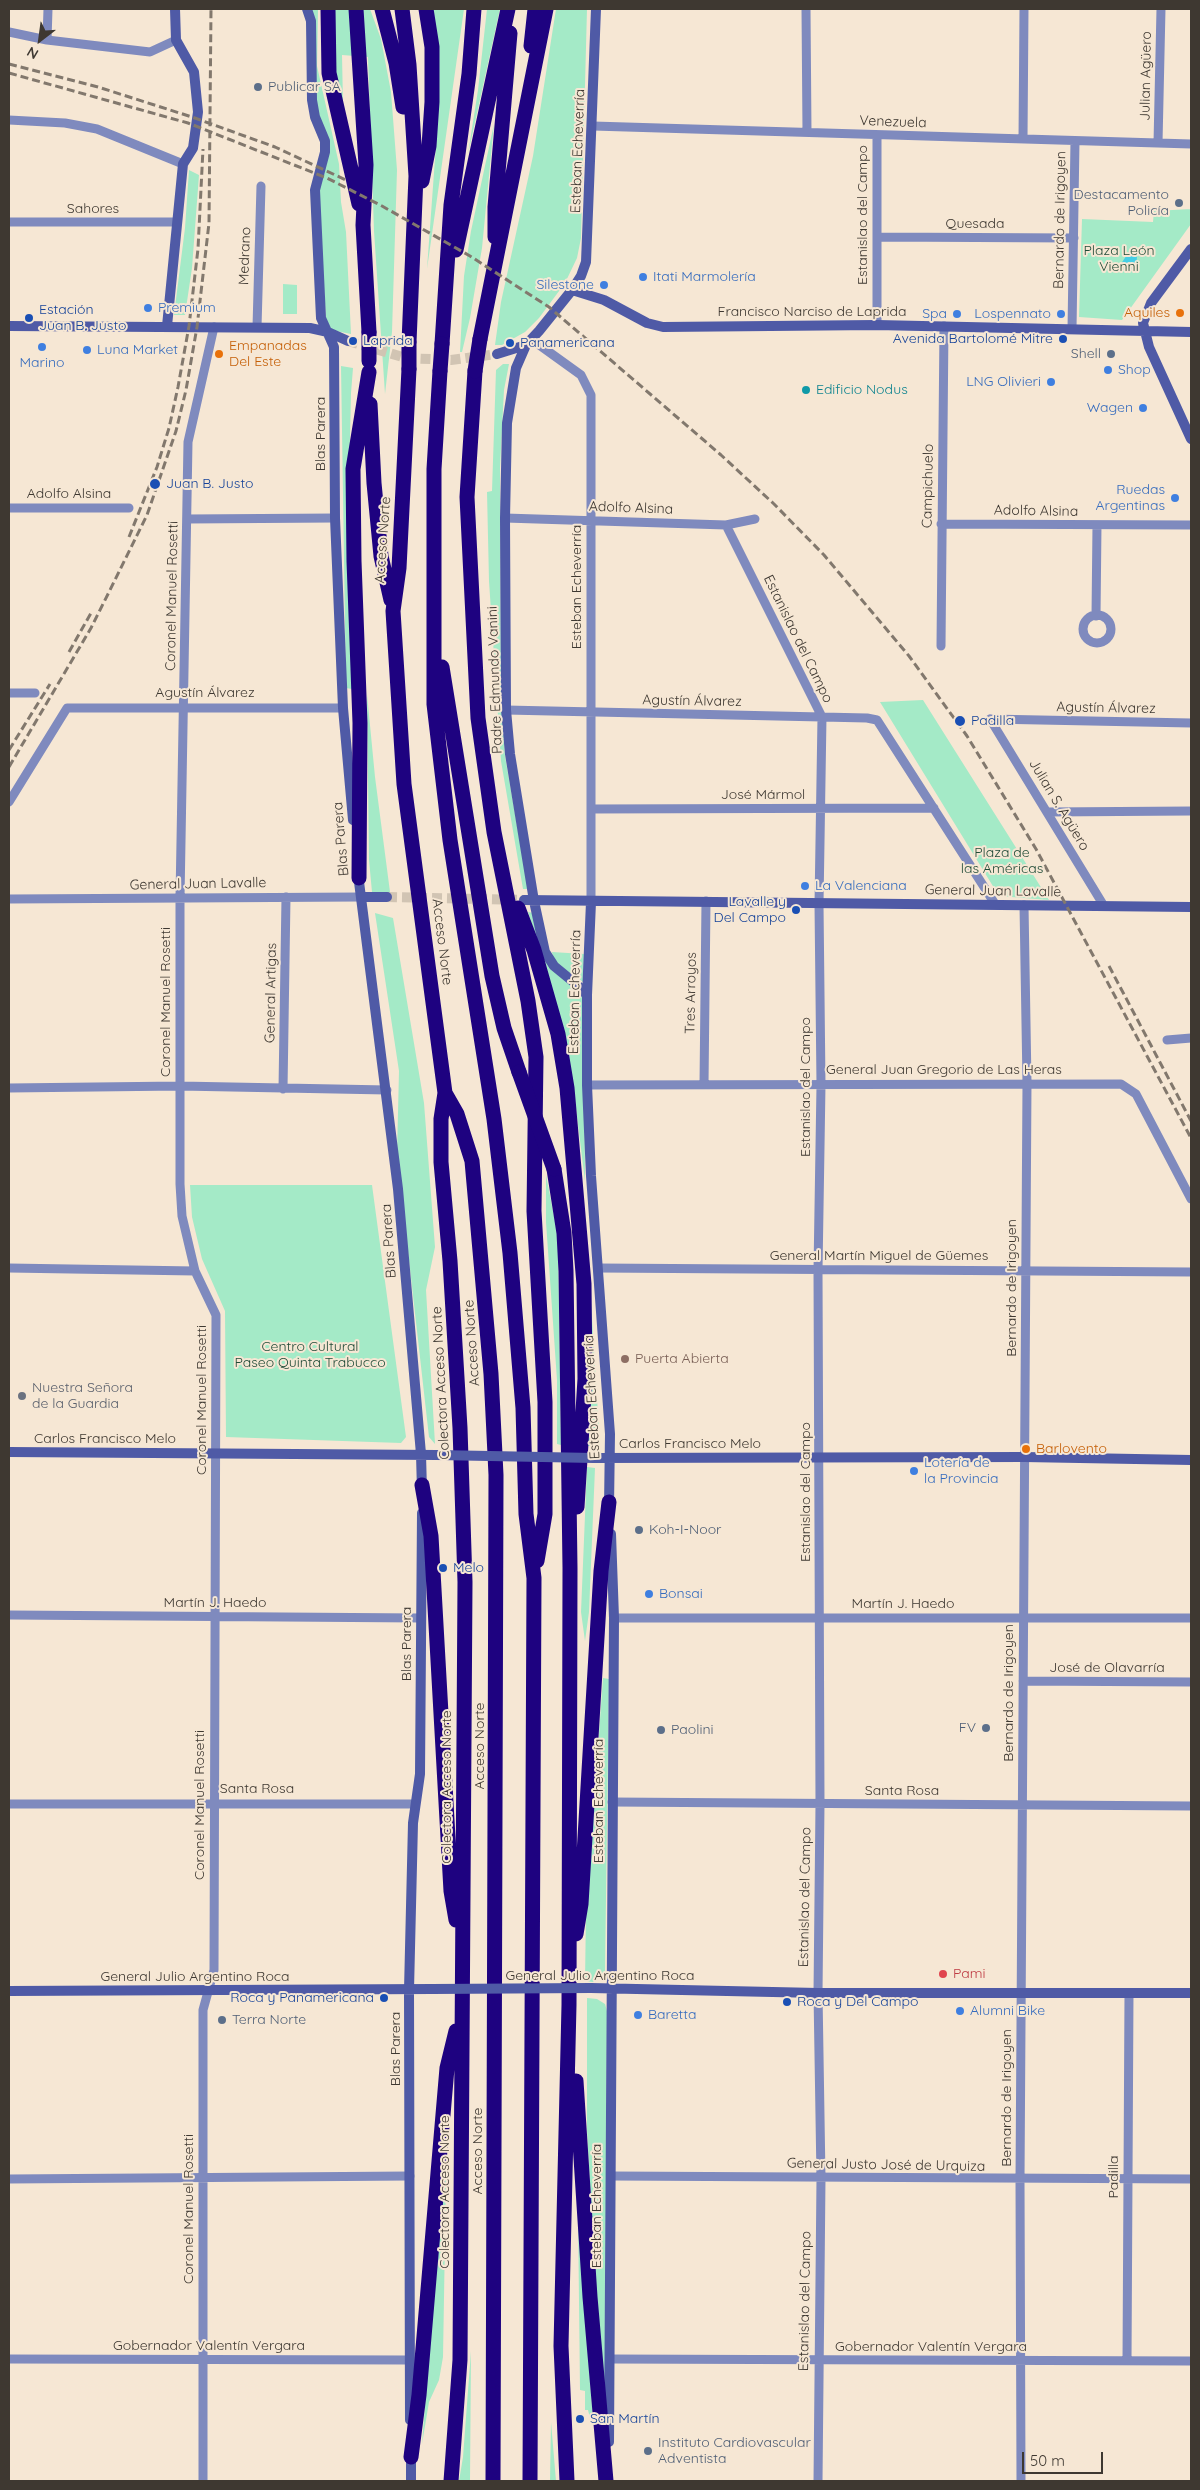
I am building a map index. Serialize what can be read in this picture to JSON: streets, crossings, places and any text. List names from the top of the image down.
{
  "streets": {
    "highway": ["Acceso Norte", "Colectora Acceso Norte"],
    "street": [
      "Julian Agüero",
      "Venezuela",
      "Esteban Echeverría",
      "Sahores",
      "Estanislao del Campo",
      "Bernardo de Irigoyen",
      "Quesada",
      "Medrano",
      "Francisco Narciso de Laprida",
      "Blas Parera",
      "Campichuelo",
      "Adolfo Alsina",
      "Coronel Manuel Rosetti",
      "Padre Edmundo Vanini",
      "Agustín Álvarez",
      "José Mármol",
      "Julian S. Agüero",
      "General Juan Lavalle",
      "General Artigas",
      "Tres Arroyos",
      "General Juan Gregorio de Las Heras",
      "General Martín Miguel de Güemes",
      "Carlos Francisco Melo",
      "Martín J. Haedo",
      "José de Olavarría",
      "Santa Rosa",
      "General Julio Argentino Roca",
      "General Justo José de Urquiza",
      "Padilla",
      "Gobernador Valentín Vergara"
    ]
  },
  "crossings": [
    ["Julian Agüero", "Venezuela"],
    ["Venezuela", "Esteban Echeverría"],
    ["Venezuela", "Estanislao del Campo"],
    ["Venezuela", "Bernardo de Irigoyen"],
    ["Esteban Echeverría", "Francisco Narciso de Laprida"],
    ["Esteban Echeverría", "Adolfo Alsina"],
    ["Esteban Echeverría", "Padre Edmundo Vanini"],
    ["Esteban Echeverría", "Agustín Álvarez"],
    ["Esteban Echeverría", "José Mármol"],
    ["Esteban Echeverría", "General Juan Lavalle"],
    ["Esteban Echeverría", "General Juan Gregorio de Las Heras"],
    ["Esteban Echeverría", "General Martín Miguel de Güemes"],
    ["Esteban Echeverría", "Carlos Francisco Melo"],
    ["Esteban Echeverría", "Martín J. Haedo"],
    ["Esteban Echeverría", "Santa Rosa"],
    ["Esteban Echeverría", "General Julio Argentino Roca"],
    ["Esteban Echeverría", "General Justo José de Urquiza"],
    ["Esteban Echeverría", "Gobernador Valentín Vergara"],
    ["Estanislao del Campo", "Quesada"],
    ["Estanislao del Campo", "Francisco Narciso de Laprida"],
    ["Estanislao del Campo", "Adolfo Alsina"],
    ["Estanislao del Campo", "Agustín Álvarez"],
    ["Estanislao del Campo", "José Mármol"],
    ["Estanislao del Campo", "General Juan Lavalle"],
    ["Estanislao del Campo", "General Juan Gregorio de Las Heras"],
    ["Estanislao del Campo", "General Martín Miguel de Güemes"],
    ["Estanislao del Campo", "Carlos Francisco Melo"],
    ["Estanislao del Campo", "Martín J. Haedo"],
    ["Estanislao del Campo", "Santa Rosa"],
    ["Estanislao del Campo", "General Julio Argentino Roca"],
    ["Estanislao del Campo", "General Justo José de Urquiza"],
    ["Estanislao del Campo", "Gobernador Valentín Vergara"],
    ["Bernardo de Irigoyen", "Quesada"],
    ["Bernardo de Irigoyen", "Francisco Narciso de Laprida"],
    ["Bernardo de Irigoyen", "General Juan Lavalle"],
    ["Bernardo de Irigoyen", "General Juan Gregorio de Las Heras"],
    ["Bernardo de Irigoyen", "General Martín Miguel de Güemes"],
    ["Bernardo de Irigoyen", "Carlos Francisco Melo"],
    ["Bernardo de Irigoyen", "Martín J. Haedo"],
    ["Bernardo de Irigoyen", "José de Olavarría"],
    ["Bernardo de Irigoyen", "Santa Rosa"],
    ["Bernardo de Irigoyen", "General Julio Argentino Roca"],
    ["Bernardo de Irigoyen", "General Justo José de Urquiza"],
    ["Bernardo de Irigoyen", "Gobernador Valentín Vergara"],
    ["Francisco Narciso de Laprida", "Campichuelo"],
    ["Blas Parera", "Agustín Álvarez"],
    ["Blas Parera", "General Juan Lavalle"],
    ["Blas Parera", "Carlos Francisco Melo"],
    ["Blas Parera", "Martín J. Haedo"],
    ["Blas Parera", "Santa Rosa"],
    ["Blas Parera", "General Julio Argentino Roca"],
    ["Blas Parera", "Gobernador Valentín Vergara"],
    ["Campichuelo", "Adolfo Alsina"],
    ["Adolfo Alsina", "Padre Edmundo Vanini"],
    ["Acceso Norte", "Colectora Acceso Norte"],
    ["Coronel Manuel Rosetti", "Agustín Álvarez"],
    ["Coronel Manuel Rosetti", "General Juan Lavalle"],
    ["Coronel Manuel Rosetti", "Carlos Francisco Melo"],
    ["Coronel Manuel Rosetti", "Martín J. Haedo"],
    ["Coronel Manuel Rosetti", "Santa Rosa"],
    ["Coronel Manuel Rosetti", "General Julio Argentino Roca"],
    ["Coronel Manuel Rosetti", "Gobernador Valentín Vergara"],
    ["Padre Edmundo Vanini", "Agustín Álvarez"],
    ["Padre Edmundo Vanini", "General Juan Lavalle"],
    ["Agustín Álvarez", "José Mármol"],
    ["Agustín Álvarez", "Julian S. Agüero"],
    ["Julian S. Agüero", "General Juan Lavalle"],
    ["General Juan Lavalle", "General Artigas"],
    ["General Juan Lavalle", "Tres Arroyos"],
    ["Tres Arroyos", "General Juan Gregorio de Las Heras"],
    ["General Julio Argentino Roca", "Padilla"],
    ["General Justo José de Urquiza", "Padilla"],
    ["Padilla", "Gobernador Valentín Vergara"]
  ],
  "parks": ["Plaza León Vienni", "Plaza de las Américas", "Centro Cultural Paseo Quinta Trabucco"],
  "places": [
    "Publicar SA",
    "Destacamento Policía",
    "Itati Marmolería",
    "Silestone",
    "Premium",
    "Aquiles",
    "Spa",
    "Lospennato",
    "Estación Juan B. Justo",
    "Avenida Bartolomé Mitre",
    "Laprida",
    "Panamericana",
    "Marino",
    "Luna Market",
    "Empanadas Del Este",
    "Shell",
    "Shop",
    "LNG Olivieri",
    "Edificio Nodus",
    "Wagen",
    "Juan B. Justo",
    "Ruedas Argentinas",
    "Padilla",
    "La Valenciana",
    "Lavalle y Del Campo",
    "Puerta Abierta",
    "Nuestra Señora de la Guardia",
    "Barlovento",
    "Lotería de la Provincia",
    "Koh-I-Noor",
    "Melo",
    "Bonsai",
    "FV",
    "Paolini",
    "Pami",
    "Roca y Panamericana",
    "Roca y Del Campo",
    "Alumni Bike",
    "Baretta",
    "Terra Norte",
    "San Martín",
    "Instituto Cardiovascular Adventista"
  ],
  "scale_bar": "50 m",
  "north": "bottom left"
}
